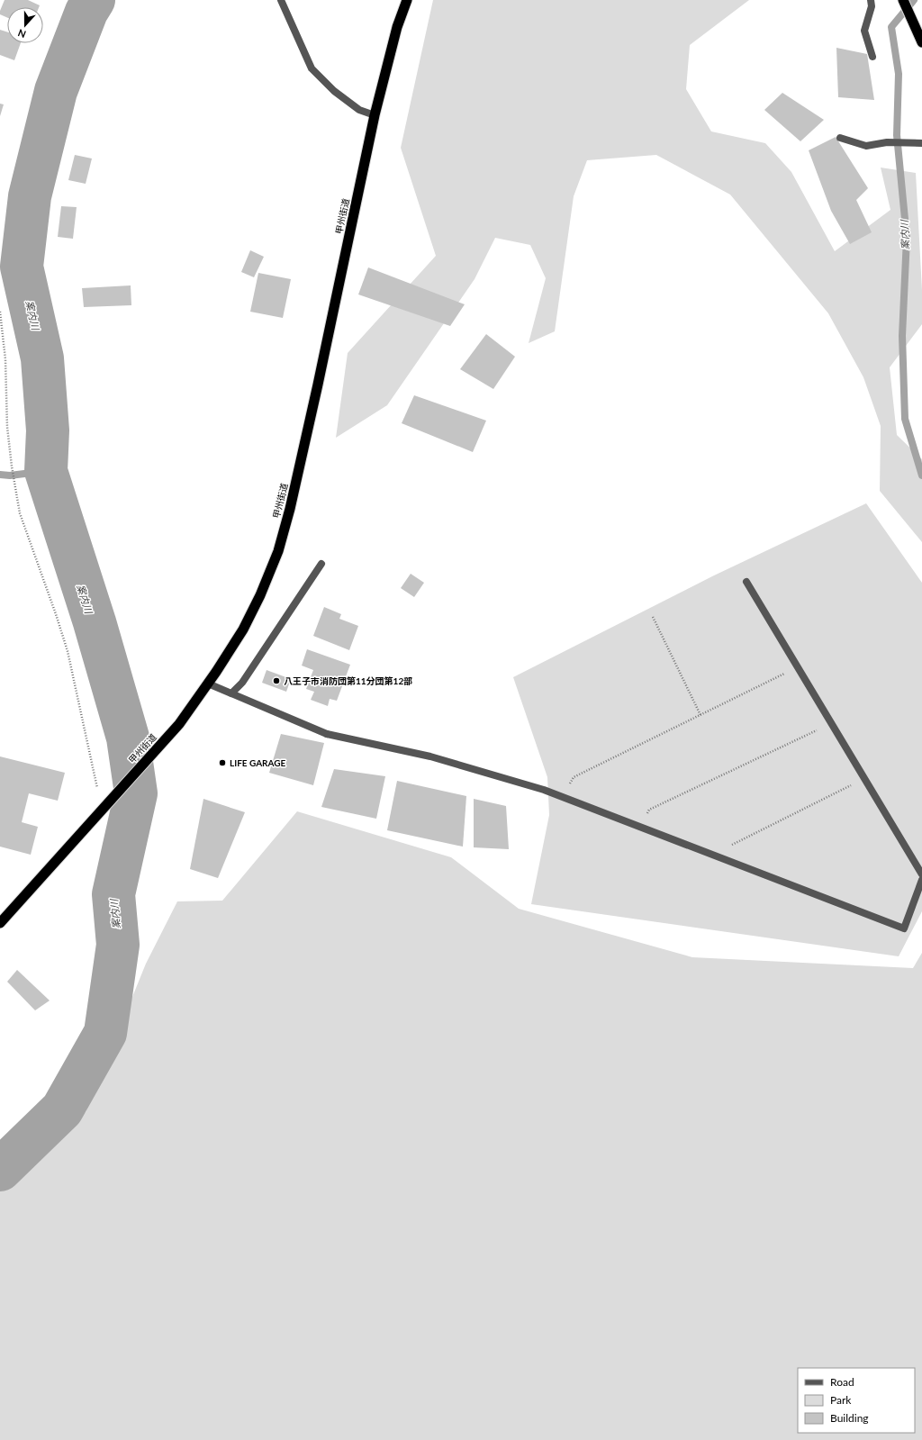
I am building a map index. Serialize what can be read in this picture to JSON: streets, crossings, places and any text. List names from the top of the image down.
{
  "streets": {
    "highway": ["甲州街道"]
  },
  "water": ["案内川"],
  "places": ["八王子市消防団第11分団第12部", "LIFE GARAGE"],
  "legend": ["Road", "Park", "Building"],
  "north": "bottom"
}
